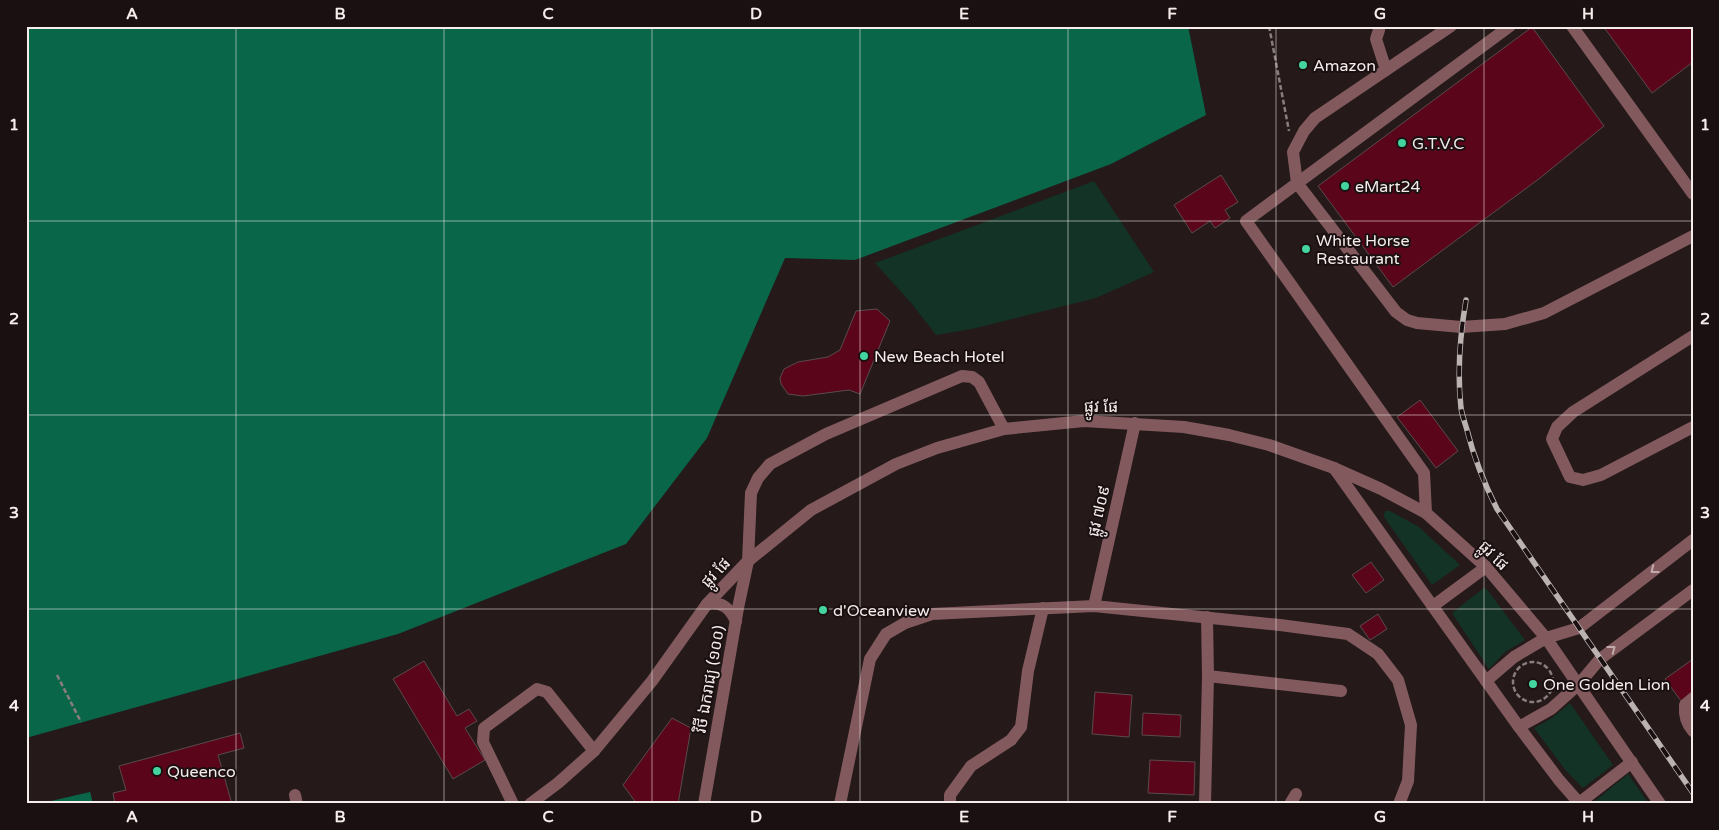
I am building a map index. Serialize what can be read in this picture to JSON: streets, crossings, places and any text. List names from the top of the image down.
{
  "streets": {
    "street": ["ផ្លូវ ផែ", "ផ្លូវ ៧០៩", "វិថី ឯករាជ្យ (១០០)"]
  },
  "crossings": [
    ["ផ្លូវ ផែ", "ផ្លូវ ៧០៩"],
    ["ផ្លូវ ផែ", "វិថី ឯករាជ្យ (១០០)"]
  ],
  "places": [
    "Amazon",
    "G.T.V.C",
    "eMart24",
    "White Horse Restaurant",
    "New Beach Hotel",
    "d'Oceanview",
    "One Golden Lion",
    "Queenco"
  ],
  "grid": {
    "columns": [
      "A",
      "B",
      "C",
      "D",
      "E",
      "F",
      "G",
      "H"
    ],
    "rows": [
      "1",
      "2",
      "3",
      "4"
    ]
  }
}
